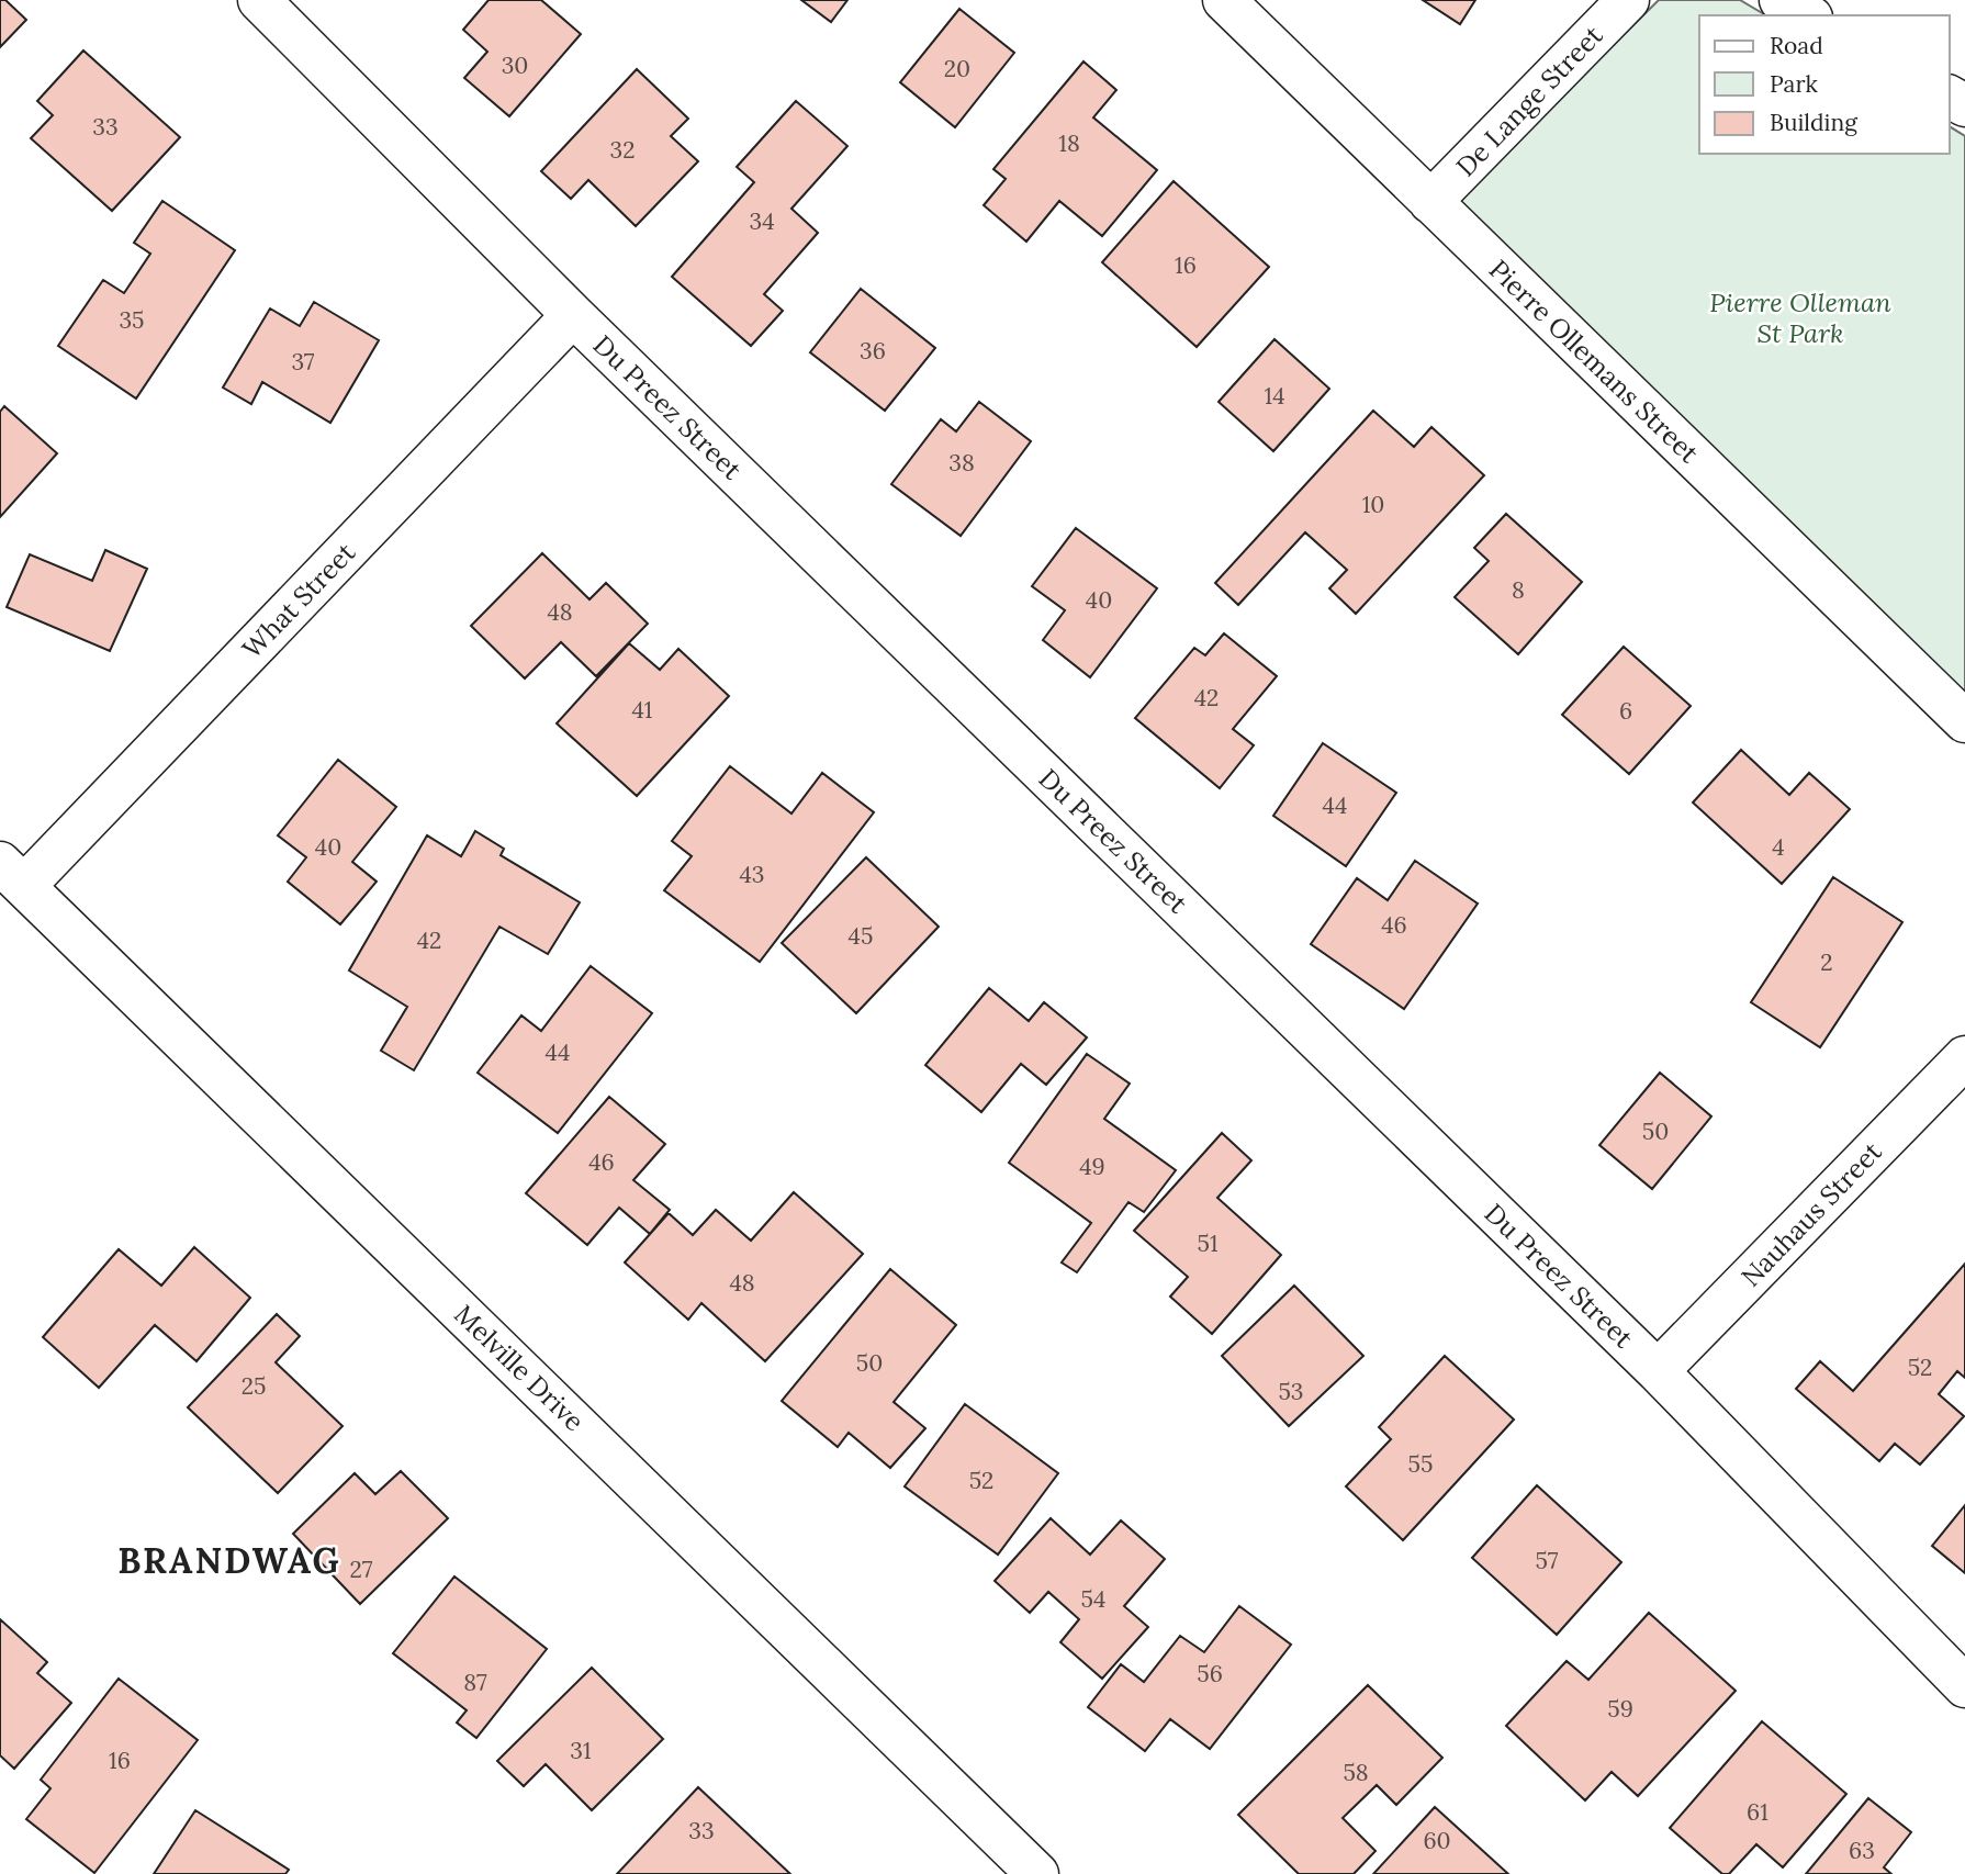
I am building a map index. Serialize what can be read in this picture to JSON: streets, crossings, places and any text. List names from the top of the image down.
{
  "streets": {
    "street": [
      "De Lange Street",
      "Pierre Ollemans Street",
      "Du Preez Street",
      "What Street",
      "Nauhaus Street",
      "Melville Drive"
    ]
  },
  "crossings": [
    ["De Lange Street", "Pierre Ollemans Street"],
    ["Du Preez Street", "What Street"],
    ["Du Preez Street", "Nauhaus Street"],
    ["What Street", "Melville Drive"]
  ],
  "districts": ["BRANDWAG"],
  "parks": ["Pierre Olleman St Park"],
  "house_numbers": [
    "30",
    "20",
    "33",
    "18",
    "32",
    "34",
    "16",
    "35",
    "36",
    "37",
    "14",
    "38",
    "10",
    "8",
    "40",
    "48",
    "42",
    "41",
    "6",
    "44",
    "40",
    "4",
    "43",
    "46",
    "45",
    "42",
    "2",
    "44",
    "50",
    "46",
    "49",
    "51",
    "48",
    "50",
    "52",
    "25",
    "53",
    "55",
    "52",
    "57",
    "27",
    "54",
    "56",
    "87",
    "59",
    "31",
    "16",
    "58",
    "61",
    "33",
    "60",
    "63"
  ],
  "legend": ["Road", "Park", "Building"]
}
